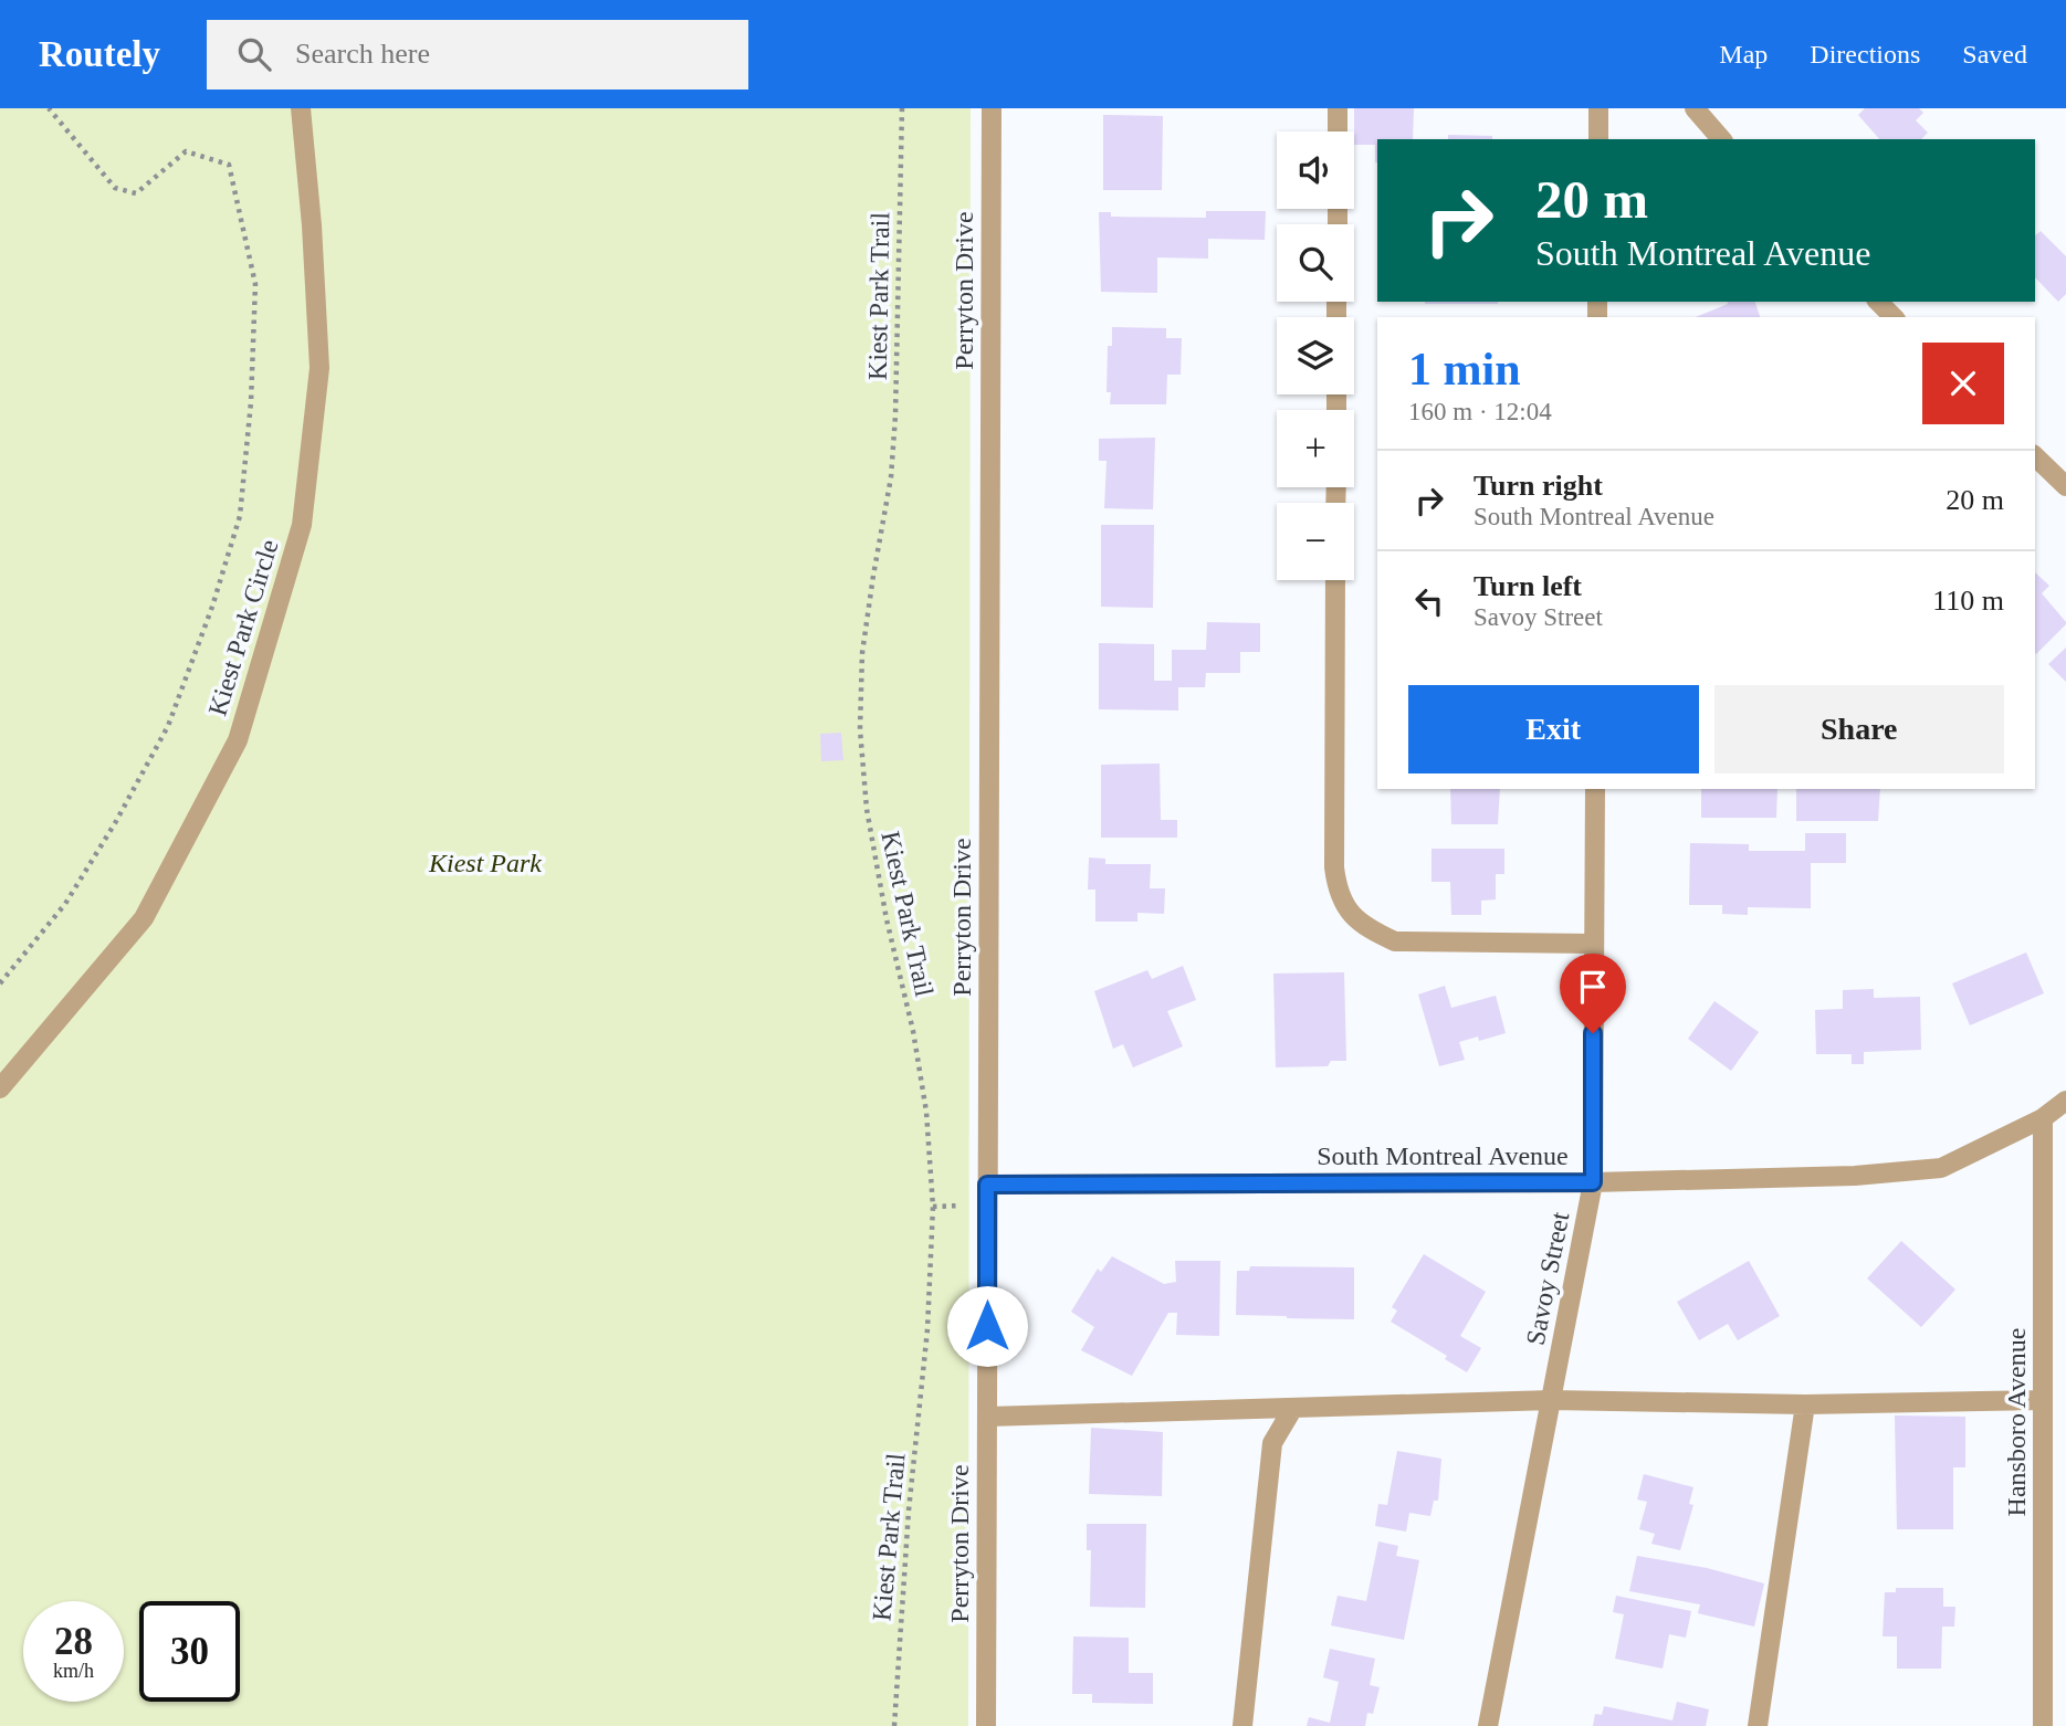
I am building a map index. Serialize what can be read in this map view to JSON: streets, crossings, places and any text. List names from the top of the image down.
{
  "streets": {
    "street": [
      "Perryton Drive",
      "Kiest Park Circle",
      "South Montreal Avenue",
      "Savoy Street",
      "Hansboro Avenue"
    ],
    "path": ["Kiest Park Trail"]
  },
  "crossings": [
    ["Perryton Drive", "South Montreal Avenue"],
    ["South Montreal Avenue", "Savoy Street"],
    ["South Montreal Avenue", "Hansboro Avenue"]
  ],
  "parks": ["Kiest Park"],
  "page": {
    "header": "Routely",
    "search": "Search here",
    "nav": ["Map", "Directions", "Saved"],
    "map_buttons": ["+", "−"],
    "turn": ["20 m", "South Montreal Avenue"],
    "heading": ["1 min", "160 m · 12:04"],
    "list": [
      {
        "name": "Turn right",
        "note": "South Montreal Avenue",
        "value": "20 m"
      },
      {
        "name": "Turn left",
        "note": "Savoy Street",
        "value": "110 m"
      }
    ],
    "buttons": ["Exit", "Share"],
    "speed": "28 km/h",
    "limit": "30"
  }
}
